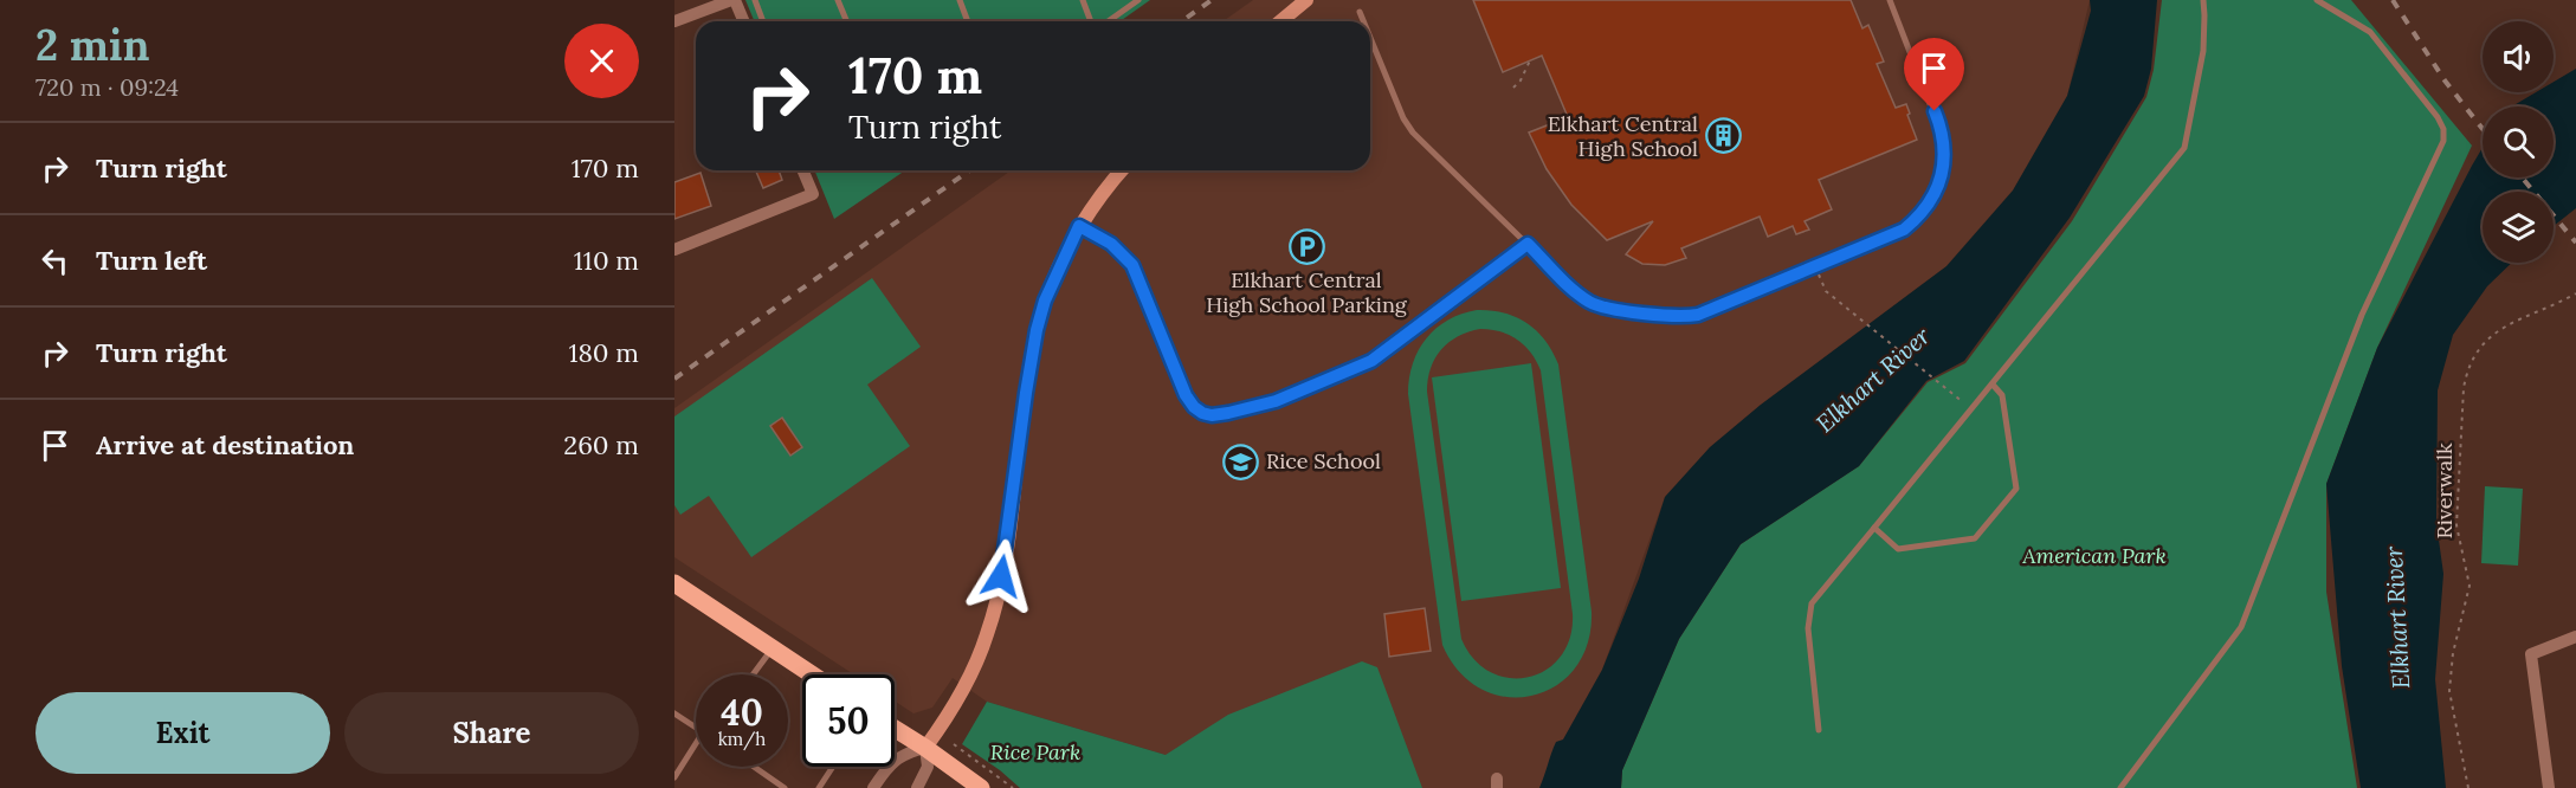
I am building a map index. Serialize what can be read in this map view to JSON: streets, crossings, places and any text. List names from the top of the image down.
{
  "streets": {
    "path": ["Riverwalk"]
  },
  "water": ["Elkhart River"],
  "parks": ["American Park", "Rice Park"],
  "places": {
    "building": ["Elkhart Central High School"],
    "parking": ["Elkhart Central High School Parking"],
    "school or university": ["Rice School"]
  },
  "page": {
    "heading": ["2 min", "720 m · 09:24"],
    "turn": ["170 m", "Turn right"],
    "list": [
      {
        "name": "Turn right",
        "value": "170 m"
      },
      {
        "name": "Turn left",
        "value": "110 m"
      },
      {
        "name": "Turn right",
        "value": "180 m"
      },
      {
        "name": "Arrive at destination",
        "value": "260 m"
      }
    ],
    "speed": "40 km/h",
    "limit": "50",
    "buttons": ["Exit", "Share"]
  }
}
